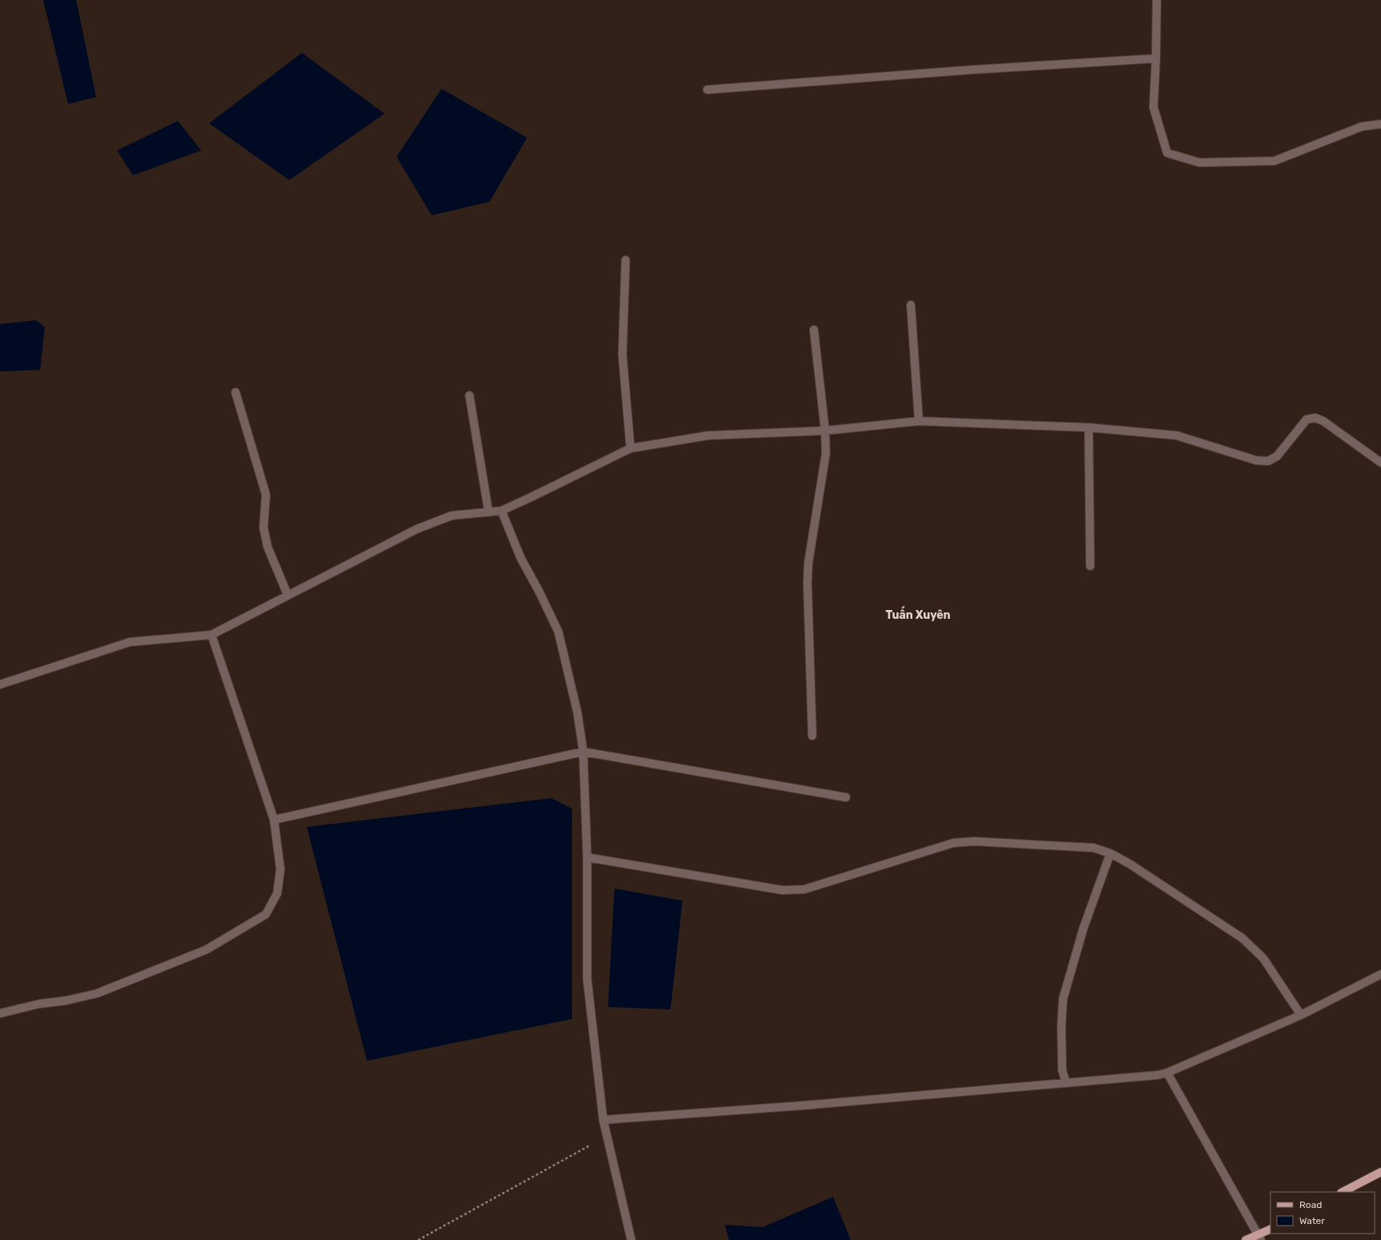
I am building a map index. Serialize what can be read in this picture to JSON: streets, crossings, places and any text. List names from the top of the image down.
{
  "districts": ["Tuấn Xuyên"],
  "legend": ["Road", "Water"]
}
